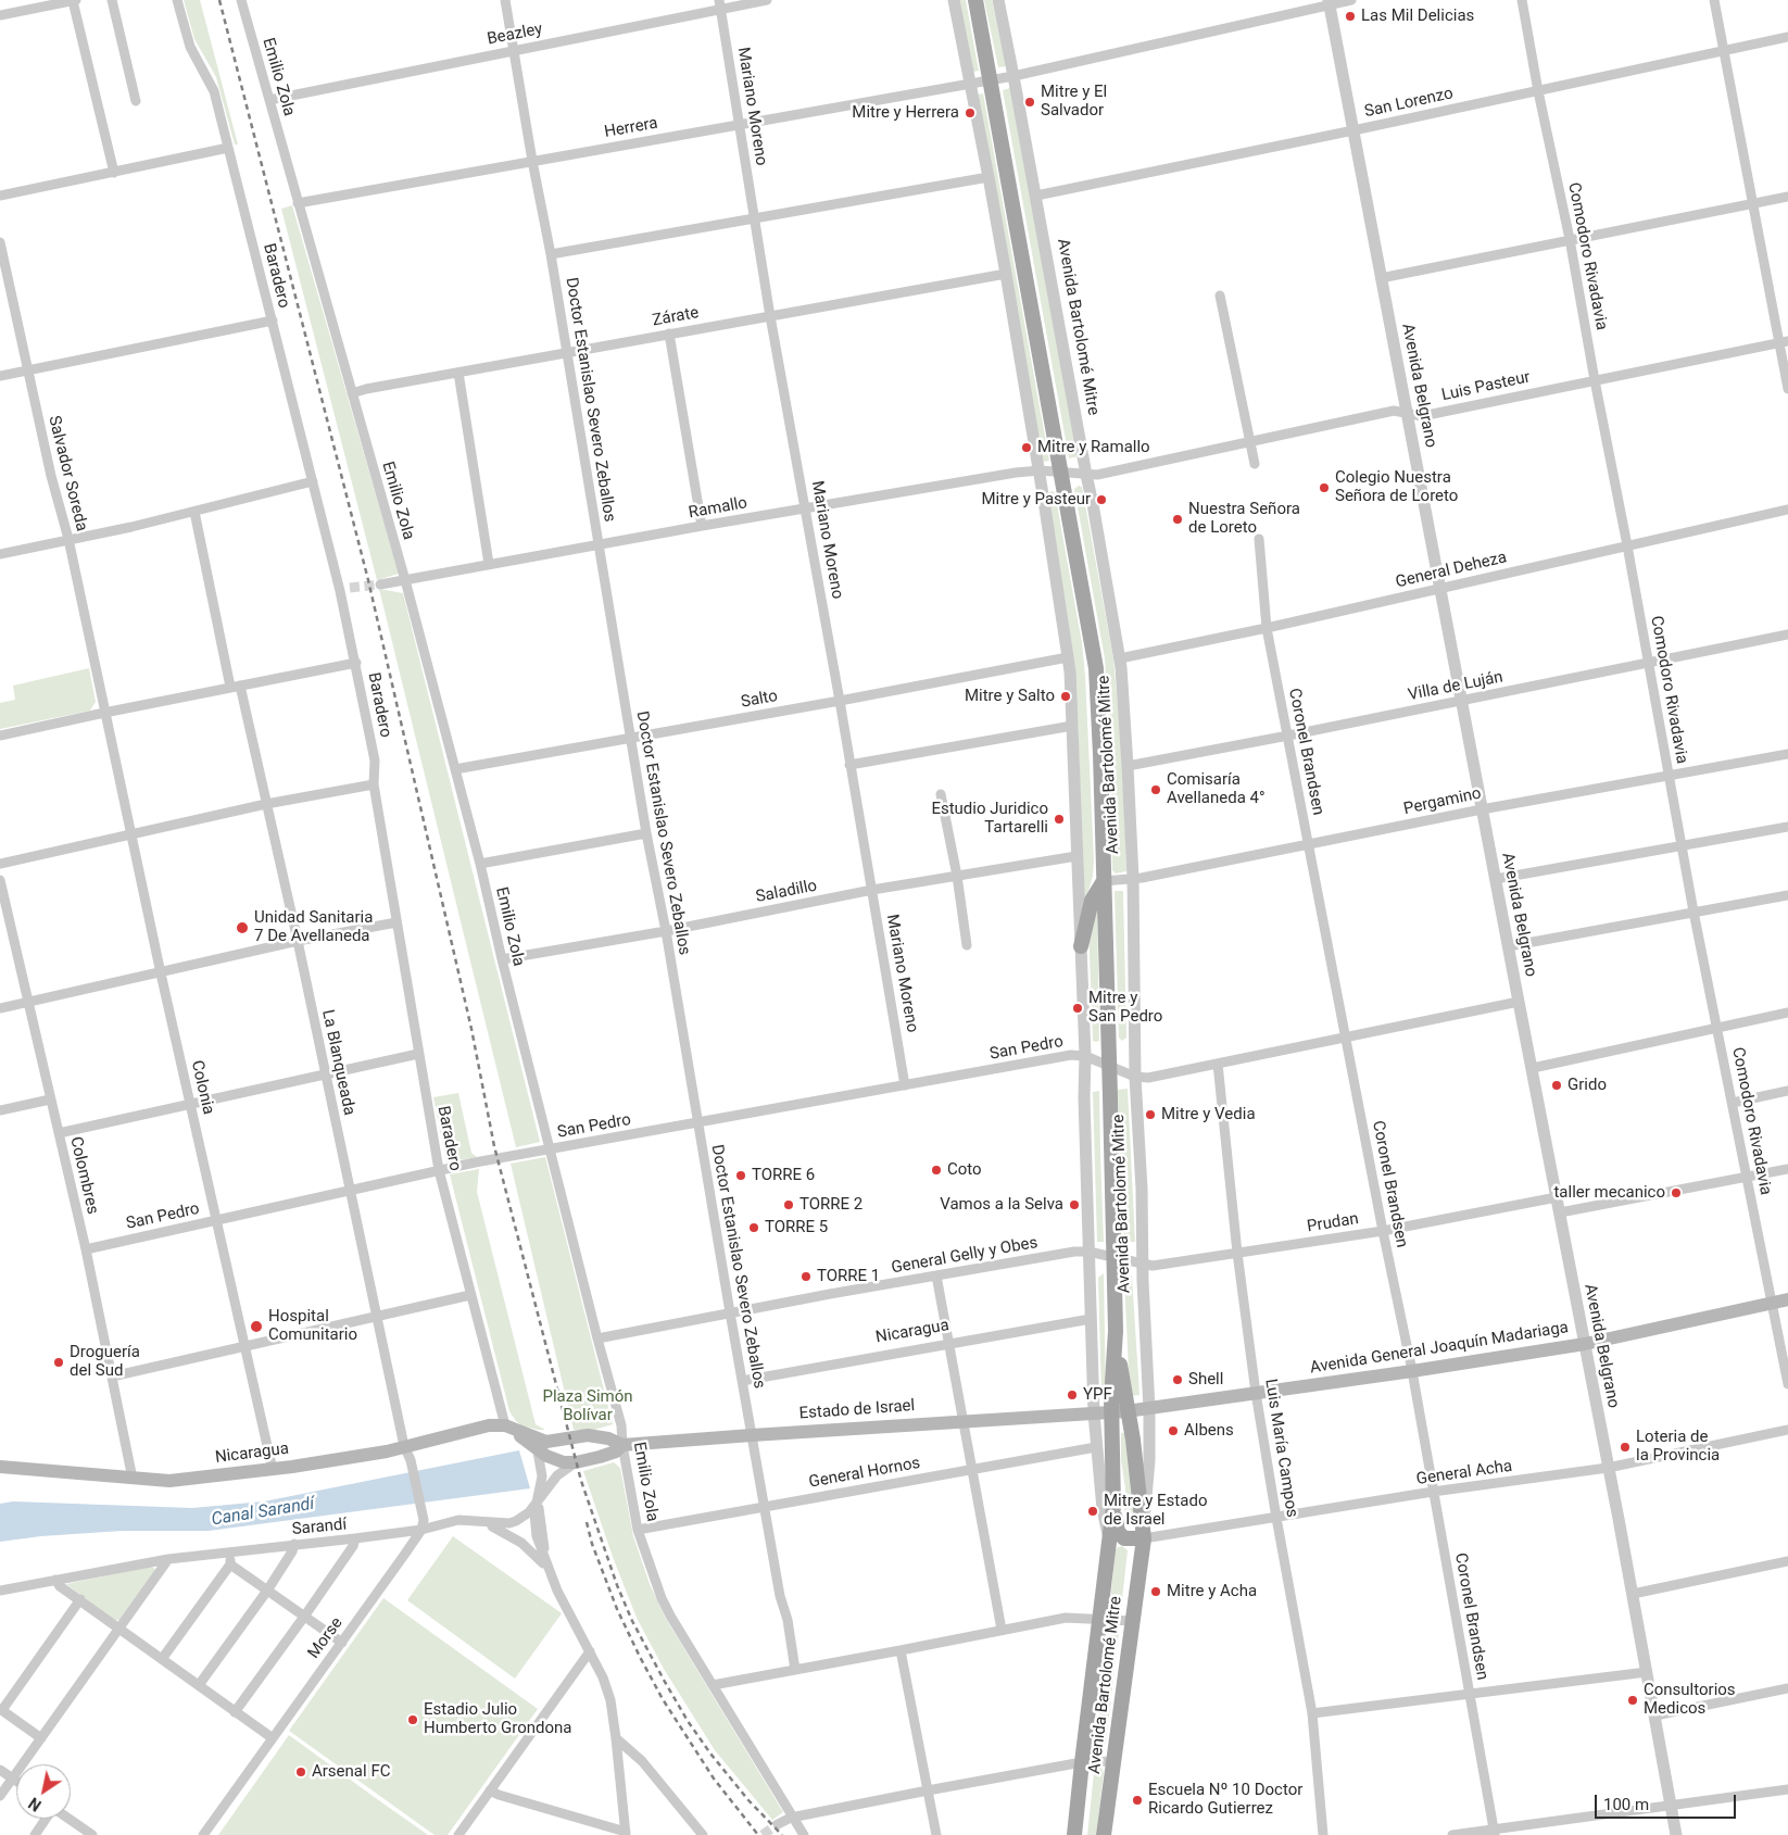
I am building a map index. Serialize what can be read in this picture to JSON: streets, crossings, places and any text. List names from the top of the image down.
{
  "streets": {
    "main road": [
      "Avenida Bartolomé Mitre",
      "Nicaragua",
      "Avenida General Joaquín Madariaga",
      "Estado de Israel"
    ],
    "street": [
      "Beazley",
      "Emilio Zola",
      "San Lorenzo",
      "Mariano Moreno",
      "Herrera",
      "Comodoro Rivadavia",
      "Baradero",
      "Zárate",
      "Avenida Belgrano",
      "Luis Pasteur",
      "Doctor Estanislao Severo Zeballos",
      "Salvador Soreda",
      "Ramallo",
      "General Deheza",
      "Villa de Luján",
      "Salto",
      "Coronel Brandsen",
      "Pergamino",
      "Saladillo",
      "San Pedro",
      "La Blanqueada",
      "Colonia",
      "Colombres",
      "Prudan",
      "General Gelly y Obes",
      "Luis María Campos",
      "General Hornos",
      "General Acha",
      "Sarandí",
      "Morse"
    ]
  },
  "crossings": [
    ["Beazley", "Emilio Zola"],
    ["Beazley", "Mariano Moreno"],
    ["Beazley", "Doctor Estanislao Severo Zeballos"],
    ["Emilio Zola", "Herrera"],
    ["Emilio Zola", "Zárate"],
    ["Emilio Zola", "Ramallo"],
    ["Emilio Zola", "Salto"],
    ["Emilio Zola", "Saladillo"],
    ["Emilio Zola", "San Pedro"],
    ["Emilio Zola", "General Gelly y Obes"],
    ["Emilio Zola", "Estado de Israel"],
    ["Emilio Zola", "General Hornos"],
    ["San Lorenzo", "Comodoro Rivadavia"],
    ["San Lorenzo", "Avenida Bartolomé Mitre"],
    ["San Lorenzo", "Avenida Belgrano"],
    ["Mariano Moreno", "Herrera"],
    ["Mariano Moreno", "Zárate"],
    ["Mariano Moreno", "Ramallo"],
    ["Mariano Moreno", "Salto"],
    ["Mariano Moreno", "Saladillo"],
    ["Mariano Moreno", "San Pedro"],
    ["Herrera", "Avenida Bartolomé Mitre"],
    ["Herrera", "Avenida Belgrano"],
    ["Herrera", "Doctor Estanislao Severo Zeballos"],
    ["Comodoro Rivadavia", "Luis Pasteur"],
    ["Comodoro Rivadavia", "General Deheza"],
    ["Comodoro Rivadavia", "Villa de Luján"],
    ["Comodoro Rivadavia", "Pergamino"],
    ["Comodoro Rivadavia", "Avenida General Joaquín Madariaga"],
    ["Baradero", "San Pedro"],
    ["Baradero", "Nicaragua"],
    ["Baradero", "Estado de Israel"],
    ["Zárate", "Avenida Bartolomé Mitre"],
    ["Zárate", "Doctor Estanislao Severo Zeballos"],
    ["Avenida Bartolomé Mitre", "Luis Pasteur"],
    ["Avenida Bartolomé Mitre", "Ramallo"],
    ["Avenida Bartolomé Mitre", "General Deheza"],
    ["Avenida Bartolomé Mitre", "Villa de Luján"],
    ["Avenida Bartolomé Mitre", "Salto"],
    ["Avenida Bartolomé Mitre", "Pergamino"],
    ["Avenida Bartolomé Mitre", "Saladillo"],
    ["Avenida Bartolomé Mitre", "San Pedro"],
    ["Avenida Bartolomé Mitre", "Prudan"],
    ["Avenida Bartolomé Mitre", "General Gelly y Obes"],
    ["Avenida Bartolomé Mitre", "Nicaragua"],
    ["Avenida Bartolomé Mitre", "Avenida General Joaquín Madariaga"],
    ["Avenida Bartolomé Mitre", "Estado de Israel"],
    ["Avenida Bartolomé Mitre", "General Hornos"],
    ["Avenida Bartolomé Mitre", "General Acha"],
    ["Avenida Belgrano", "Luis Pasteur"],
    ["Avenida Belgrano", "General Deheza"],
    ["Avenida Belgrano", "Villa de Luján"],
    ["Avenida Belgrano", "Pergamino"],
    ["Avenida Belgrano", "Prudan"],
    ["Avenida Belgrano", "Avenida General Joaquín Madariaga"],
    ["Avenida Belgrano", "General Acha"],
    ["Luis Pasteur", "Ramallo"],
    ["Doctor Estanislao Severo Zeballos", "Ramallo"],
    ["Doctor Estanislao Severo Zeballos", "Salto"],
    ["Doctor Estanislao Severo Zeballos", "Saladillo"],
    ["Doctor Estanislao Severo Zeballos", "San Pedro"],
    ["Doctor Estanislao Severo Zeballos", "General Gelly y Obes"],
    ["Doctor Estanislao Severo Zeballos", "Nicaragua"],
    ["Doctor Estanislao Severo Zeballos", "Estado de Israel"],
    ["Doctor Estanislao Severo Zeballos", "General Hornos"],
    ["Salvador Soreda", "Colonia"],
    ["General Deheza", "Coronel Brandsen"],
    ["Villa de Luján", "Coronel Brandsen"],
    ["Coronel Brandsen", "Pergamino"],
    ["Coronel Brandsen", "Prudan"],
    ["Coronel Brandsen", "Avenida General Joaquín Madariaga"],
    ["Coronel Brandsen", "General Acha"],
    ["San Pedro", "La Blanqueada"],
    ["San Pedro", "Colonia"],
    ["San Pedro", "Colombres"],
    ["La Blanqueada", "Nicaragua"],
    ["Colonia", "Nicaragua"],
    ["Colombres", "Nicaragua"],
    ["Prudan", "General Gelly y Obes"],
    ["Prudan", "Luis María Campos"],
    ["Nicaragua", "Estado de Israel"],
    ["Avenida General Joaquín Madariaga", "Estado de Israel"],
    ["Avenida General Joaquín Madariaga", "Luis María Campos"],
    ["Estado de Israel", "Sarandí"],
    ["Luis María Campos", "General Acha"],
    ["Sarandí", "Morse"]
  ],
  "water": ["Canal Sarandí"],
  "parks": ["Plaza Simón Bolívar"],
  "places": [
    "Las Mil Delicias",
    "Mitre y El Salvador",
    "Mitre y Herrera",
    "Mitre y Ramallo",
    "Colegio Nuestra Señora de Loreto",
    "Mitre y Pasteur",
    "Nuestra Señora de Loreto",
    "Mitre y Salto",
    "Comisaría Avellaneda 4°",
    "Estudio Juridico Tartarelli",
    "Unidad Sanitaria 7 De Avellaneda",
    "Mitre y San Pedro",
    "Grido",
    "Mitre y Vedia",
    "Coto",
    "TORRE 6",
    "taller mecanico",
    "TORRE 2",
    "Vamos a la Selva",
    "TORRE 5",
    "TORRE 1",
    "Hospital Comunitario",
    "Droguería del Sud",
    "Shell",
    "YPF",
    "Albens",
    "Loteria de la Provincia",
    "Mitre y Estado de Israel",
    "Mitre y Acha",
    "Consultorios Medicos",
    "Estadio Julio Humberto Grondona",
    "Arsenal FC",
    "Escuela Nº 10 Doctor Ricardo Gutierrez"
  ],
  "scale_bar": "100 m",
  "north": "bottom left"
}
